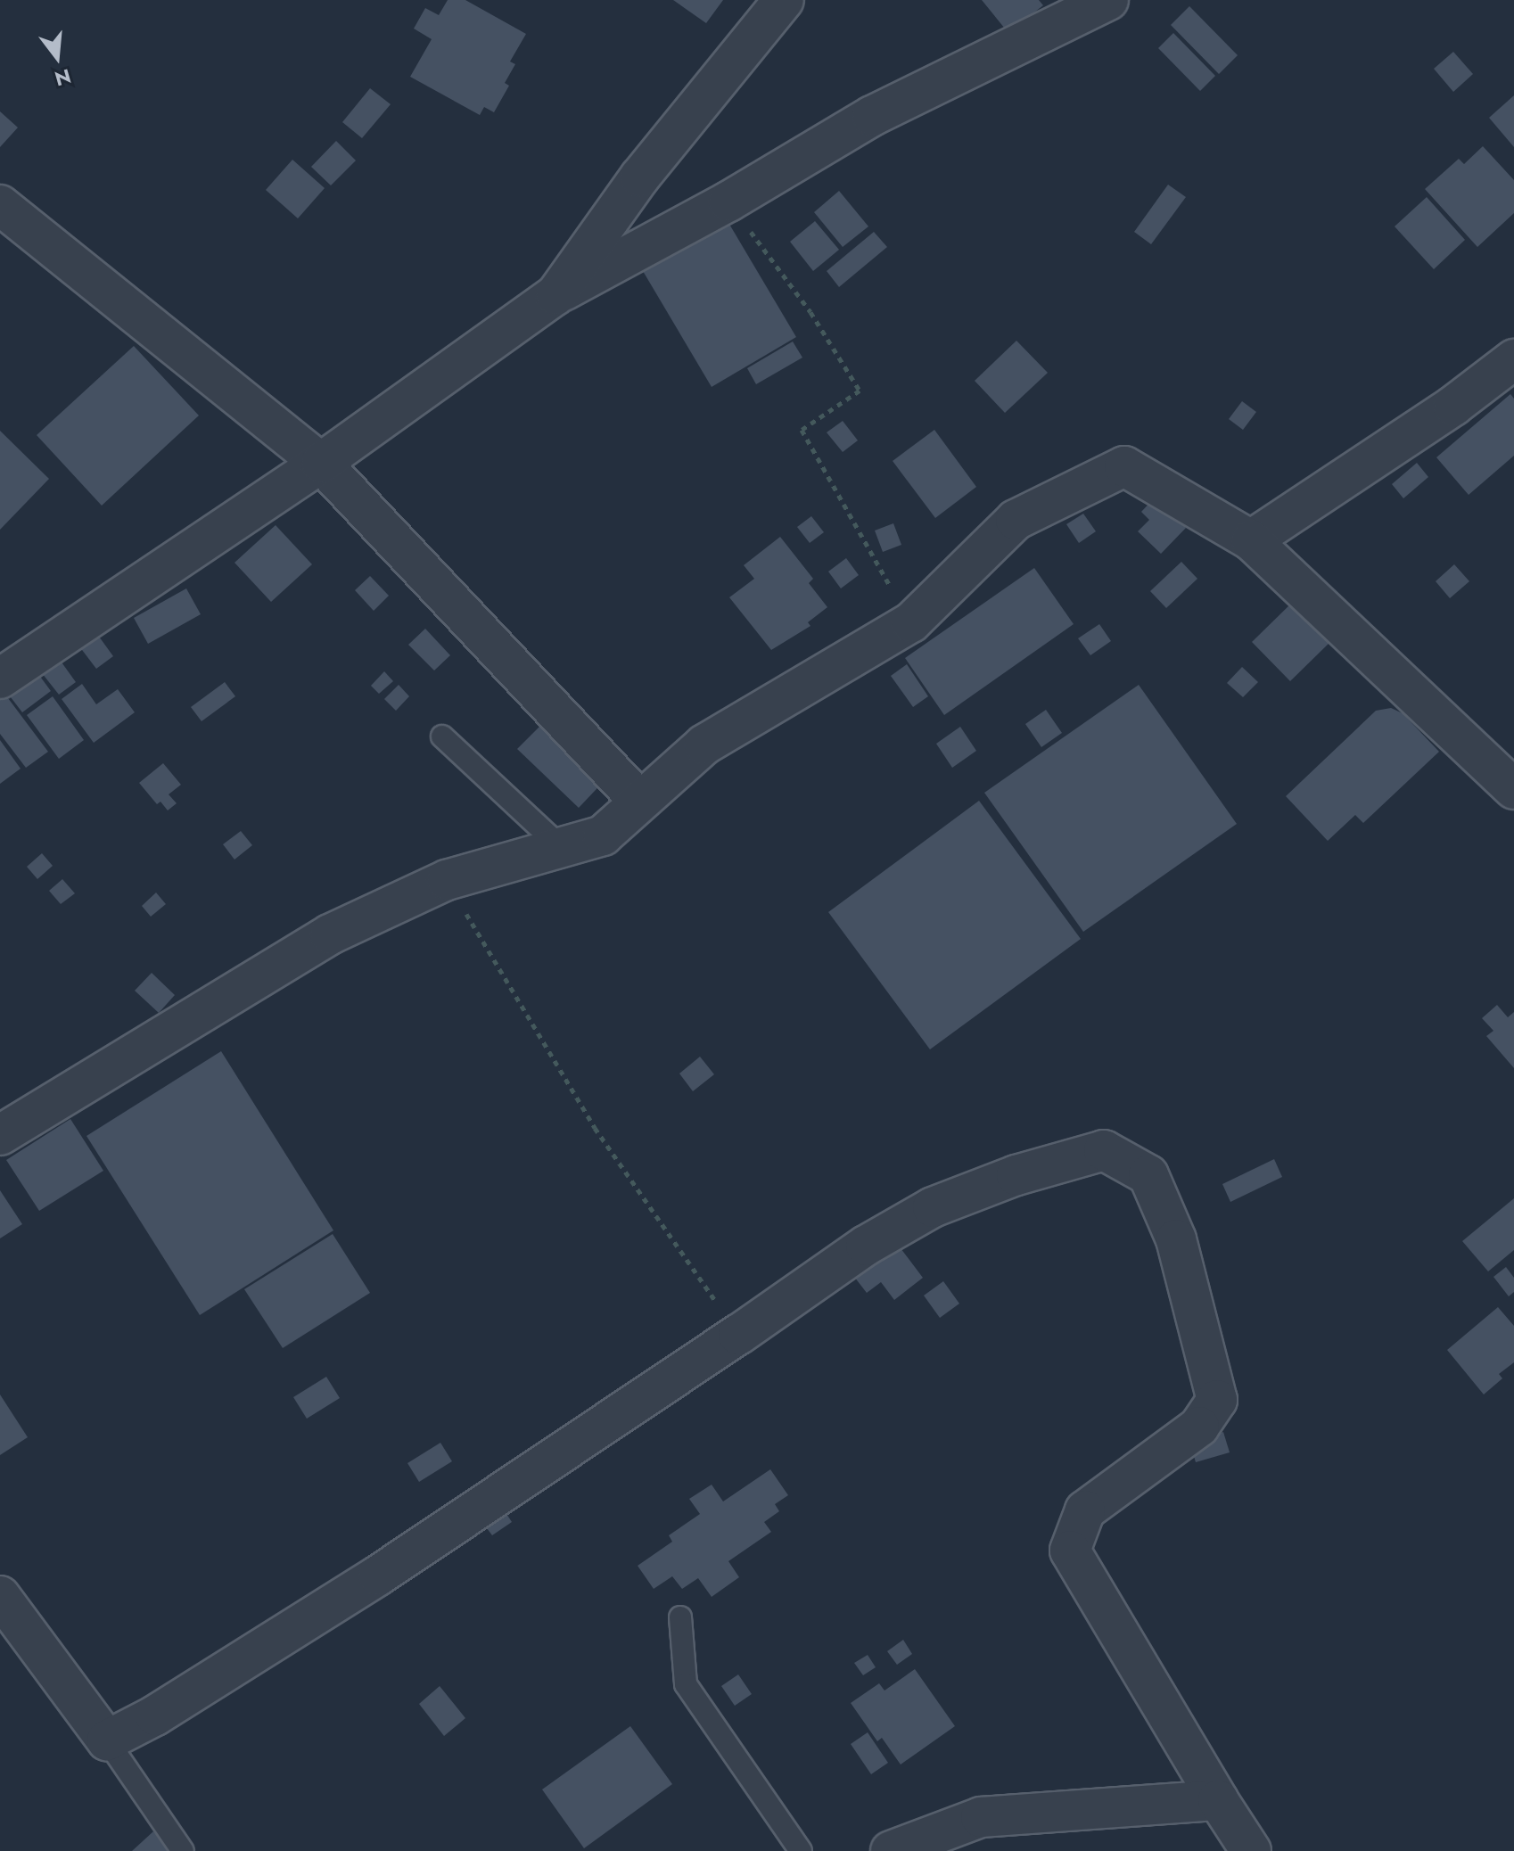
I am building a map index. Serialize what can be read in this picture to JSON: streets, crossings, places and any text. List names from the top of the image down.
{
  "north": "bottom"
}
